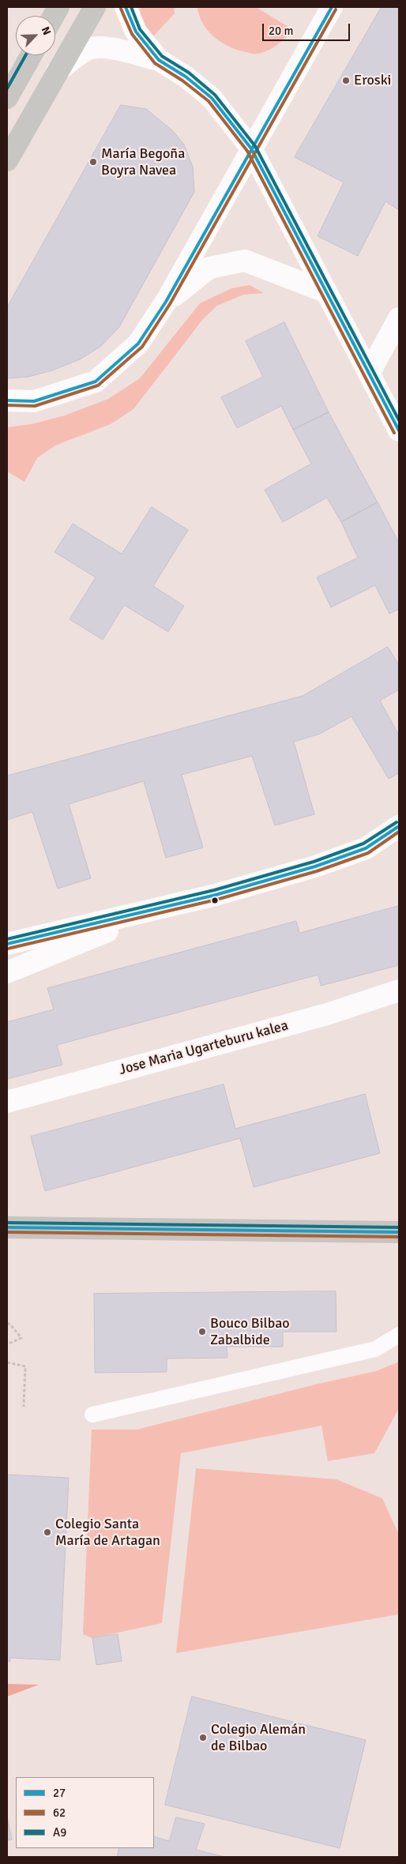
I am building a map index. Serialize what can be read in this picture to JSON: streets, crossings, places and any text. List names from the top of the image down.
{
  "streets": {
    "street": ["Jose Maria Ugarteburu kalea"]
  },
  "places": [
    "Eroski",
    "María Begoña Boyra Navea",
    "Bouco Bilbao Zabalbide",
    "Colegio Santa María de Artagan",
    "Colegio Alemán de Bilbao"
  ],
  "lines": ["transit line 27", "transit line A9", "transit line 62"],
  "legend": ["27", "62", "A9"],
  "scale_bar": "20 m",
  "north": "top right"
}
